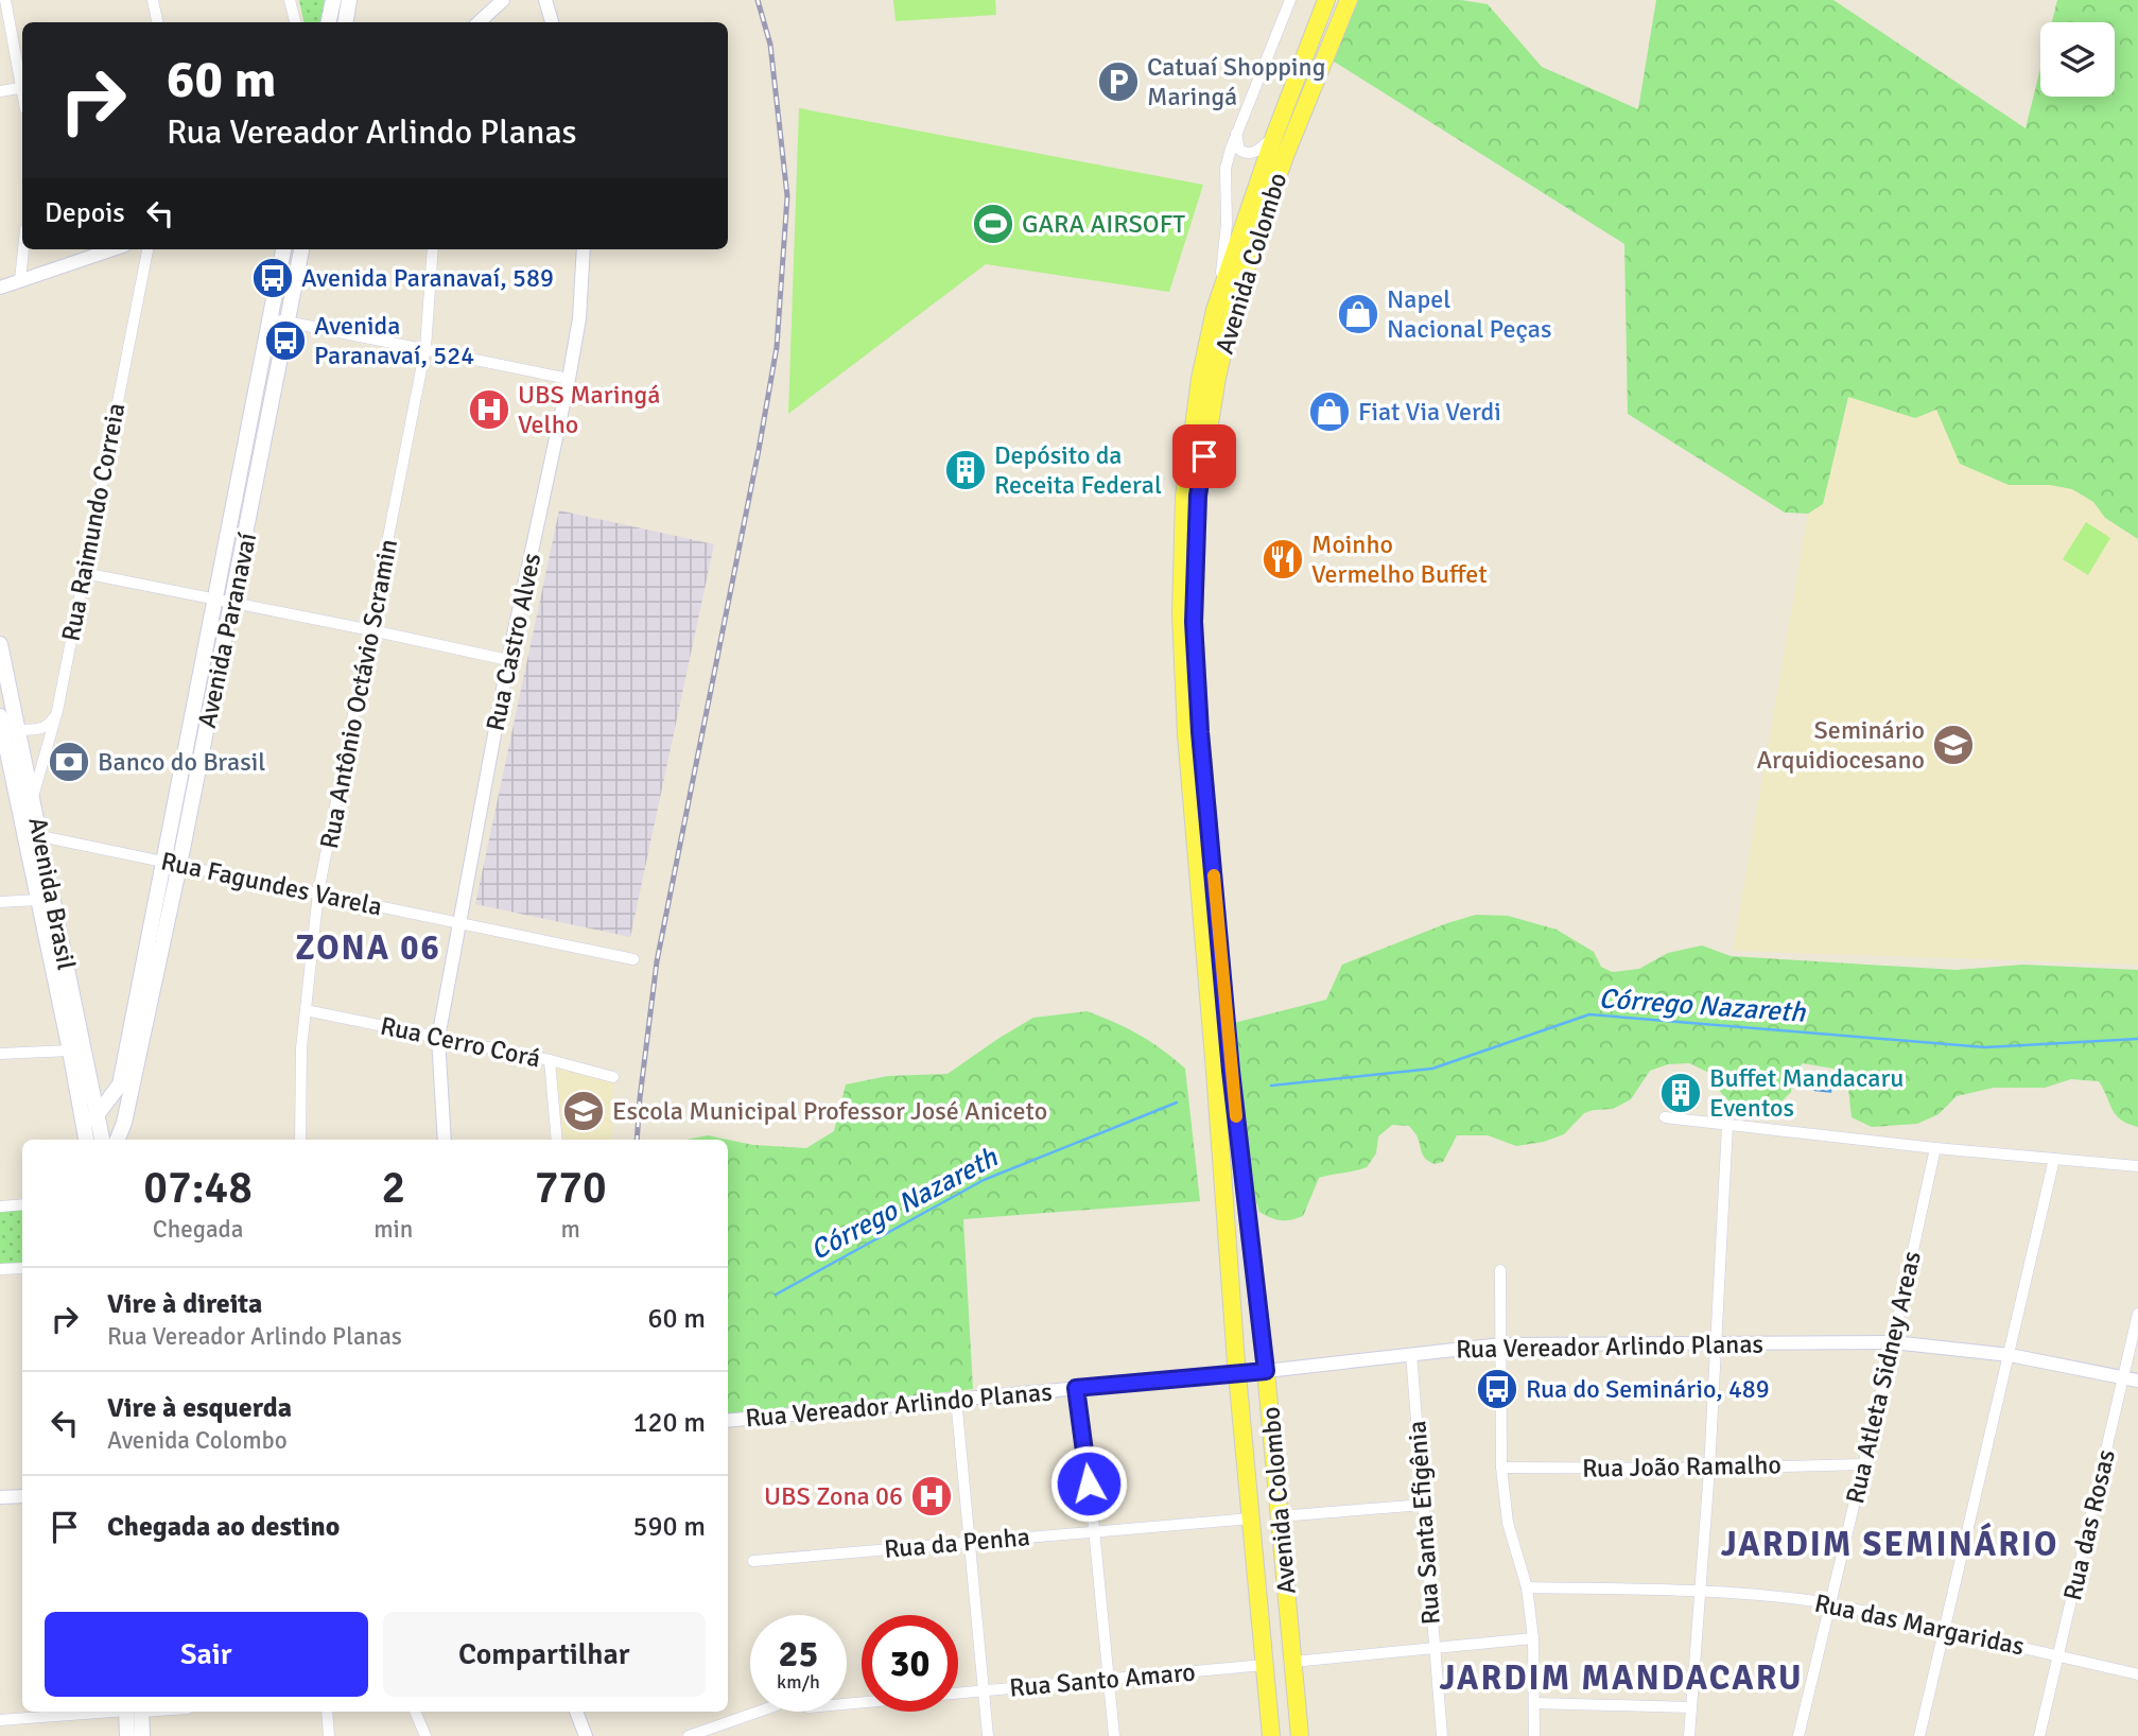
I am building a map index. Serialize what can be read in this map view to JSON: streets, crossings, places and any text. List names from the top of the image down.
{
  "streets": {
    "main road": ["Avenida Colombo", "Avenida Paranavaí", "Avenida Brasil"],
    "street": [
      "Rua Raimundo Correia",
      "Rua Castro Alves",
      "Rua Antônio Octávio Scramin",
      "Rua Fagundes Varela",
      "Rua Cerro Corá",
      "Rua Vereador Arlindo Planas",
      "Rua Atleta Sidney Areas",
      "Rua João Ramalho",
      "Rua Santa Efigênia",
      "Rua das Rosas",
      "Rua da Penha",
      "Rua das Margaridas",
      "Rua Santo Amaro"
    ]
  },
  "crossings": [
    ["Avenida Colombo", "Rua Vereador Arlindo Planas"],
    ["Avenida Colombo", "Rua da Penha"],
    ["Avenida Colombo", "Rua Santo Amaro"],
    ["Rua Raimundo Correia", "Avenida Brasil"],
    ["Avenida Paranavaí", "Rua Fagundes Varela"],
    ["Avenida Paranavaí", "Avenida Brasil"],
    ["Rua Castro Alves", "Rua Fagundes Varela"],
    ["Rua Castro Alves", "Rua Cerro Corá"],
    ["Rua Antônio Octávio Scramin", "Rua Fagundes Varela"],
    ["Rua Antônio Octávio Scramin", "Rua Cerro Corá"],
    ["Rua Fagundes Varela", "Avenida Brasil"],
    ["Rua Vereador Arlindo Planas", "Rua Atleta Sidney Areas"],
    ["Rua Vereador Arlindo Planas", "Rua Santa Efigênia"],
    ["Rua Vereador Arlindo Planas", "Rua das Rosas"],
    ["Rua Atleta Sidney Areas", "Rua João Ramalho"],
    ["Rua Atleta Sidney Areas", "Rua das Margaridas"],
    ["Rua das Rosas", "Rua das Margaridas"]
  ],
  "districts": ["ZONA 06", "JARDIM SEMINÁRIO", "JARDIM MANDACARU"],
  "water": ["Córrego Nazareth"],
  "places": {
    "parking": ["Catuaí Shopping Maringá"],
    "sports": ["GARA AIRSOFT"],
    "bus stop": ["Avenida Paranavaí, 589", "Avenida Paranavaí, 524", "Rua do Seminário, 489"],
    "shop": ["Napel Nacional Peças", "Fiat Via Verdi"],
    "hospital": ["UBS Maringá Velho", "UBS Zona 06"],
    "building": ["Depósito da Receita Federal", "Buffet Mandacaru Eventos"],
    "restaurant": ["Moinho Vermelho Buffet"],
    "school or university": ["Seminário Arquidiocesano", "Escola Municipal Professor José Aniceto"],
    "bank": ["Banco do Brasil"]
  },
  "page": {
    "turn": ["60 m", "Rua Vereador Arlindo Planas"],
    "then": "Depois",
    "eta": [
      "07:48",
      "Chegada",
      "2",
      "min",
      "770",
      "m"
    ],
    "list": [
      {
        "name": "Vire à direita",
        "note": "Rua Vereador Arlindo Planas",
        "value": "60 m"
      },
      {
        "name": "Vire à esquerda",
        "note": "Avenida Colombo",
        "value": "120 m"
      },
      {
        "name": "Chegada ao destino",
        "value": "590 m"
      }
    ],
    "buttons": ["Sair", "Compartilhar"],
    "speed": "25 km/h",
    "limit": "30"
  }
}
